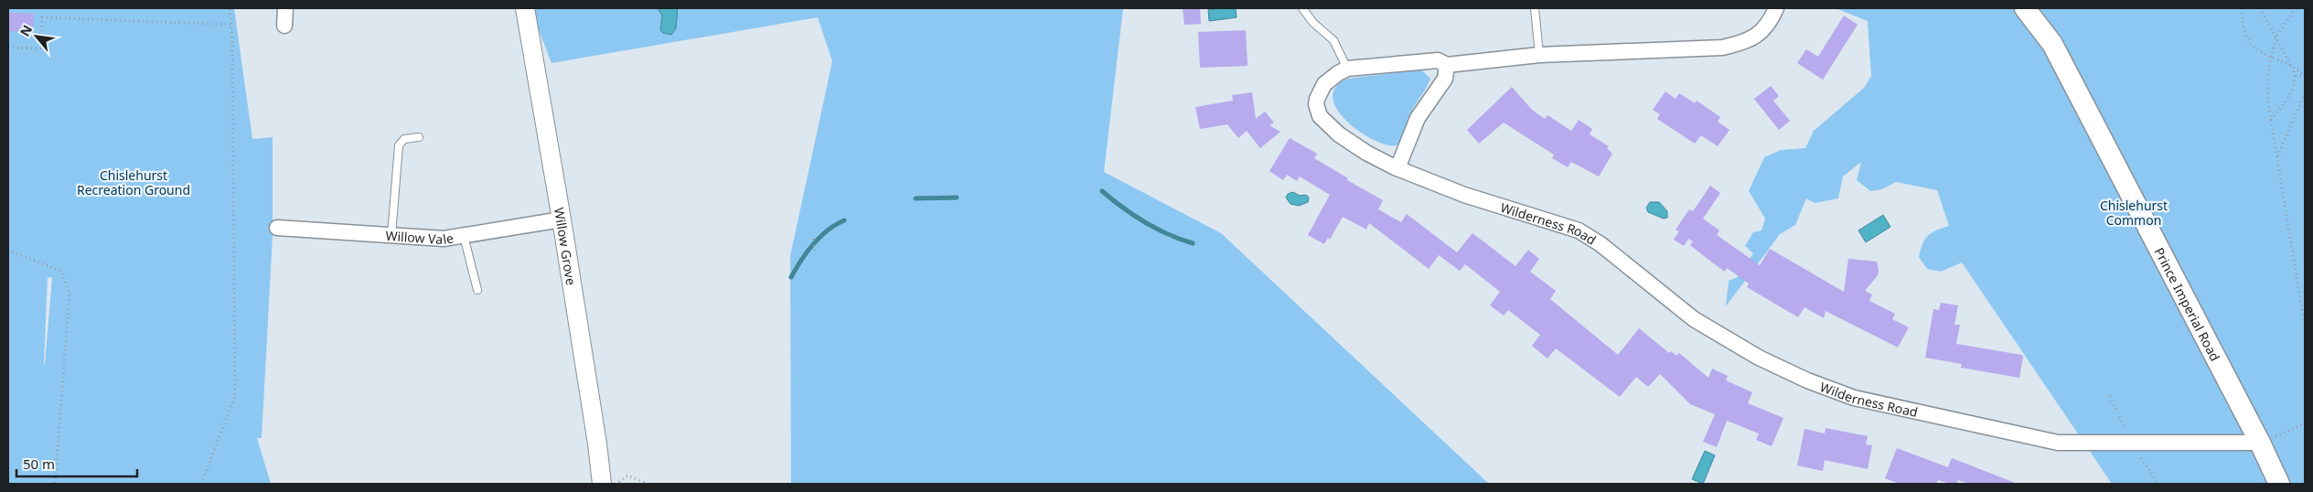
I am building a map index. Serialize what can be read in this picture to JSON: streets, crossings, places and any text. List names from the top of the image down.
{
  "streets": {
    "main road": ["Prince Imperial Road"],
    "street": ["Wilderness Road", "Willow Vale", "Willow Grove"]
  },
  "crossings": [
    ["Wilderness Road", "Prince Imperial Road"],
    ["Willow Vale", "Willow Grove"]
  ],
  "parks": ["Chislehurst Recreation Ground", "Chislehurst Common"],
  "scale_bar": "50 m",
  "north": "top left"
}
